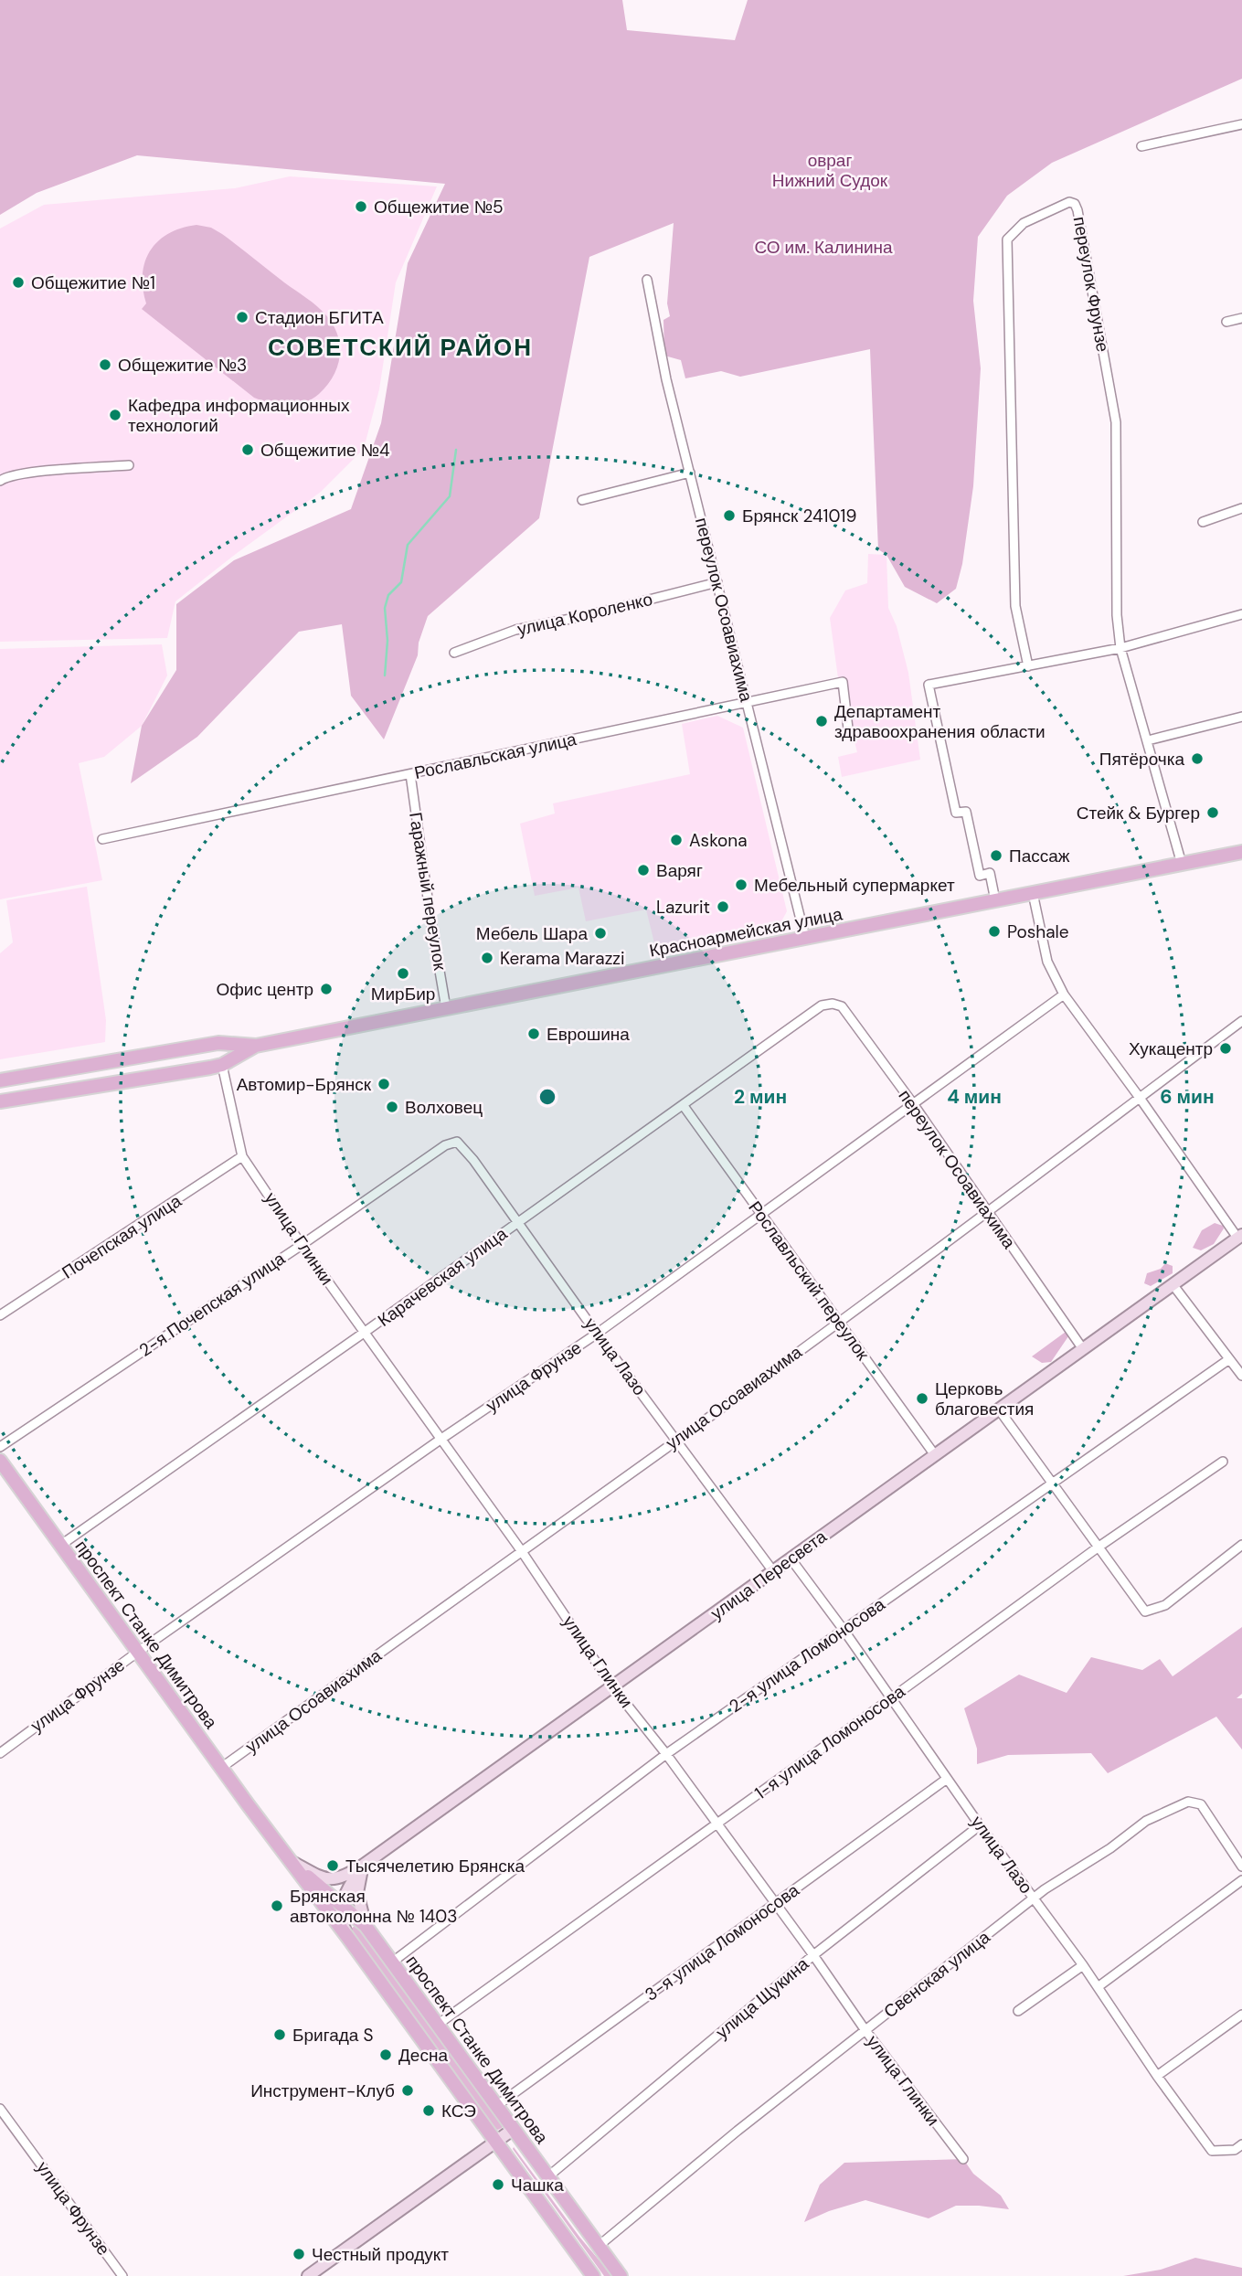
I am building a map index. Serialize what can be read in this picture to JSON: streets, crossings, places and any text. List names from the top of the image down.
{
  "streets": {
    "main road": ["Красноармейская улица", "улица Пересвета", "проспект Станке Димитрова"],
    "street": [
      "переулок Фрунзе",
      "переулок Осоавиахима",
      "улица Короленко",
      "Рославльская улица",
      "Гаражный переулок",
      "Почепская улица",
      "улица Глинки",
      "Карачевская улица",
      "Рославльский переулок",
      "2-я Почепская улица",
      "улица Лазо",
      "улица Фрунзе",
      "улица Осоавиахима",
      "2-я улица Ломоносова",
      "1-я улица Ломоносова",
      "3-я улица Ломоносова",
      "Свенская улица",
      "улица Щукина"
    ]
  },
  "crossings": [
    ["переулок Фрунзе", "Красноармейская улица"],
    ["переулок Осоавиахима", "улица Короленко"],
    ["переулок Осоавиахима", "Рославльская улица"],
    ["переулок Осоавиахима", "Красноармейская улица"],
    ["переулок Осоавиахима", "Карачевская улица"],
    ["переулок Осоавиахима", "улица Фрунзе"],
    ["переулок Осоавиахима", "улица Осоавиахима"],
    ["переулок Осоавиахима", "улица Пересвета"],
    ["Рославльская улица", "Гаражный переулок"],
    ["Гаражный переулок", "Красноармейская улица"],
    ["Почепская улица", "улица Глинки"],
    ["улица Глинки", "Карачевская улица"],
    ["улица Глинки", "2-я Почепская улица"],
    ["улица Глинки", "улица Фрунзе"],
    ["улица Глинки", "улица Осоавиахима"],
    ["улица Глинки", "улица Пересвета"],
    ["улица Глинки", "2-я улица Ломоносова"],
    ["улица Глинки", "1-я улица Ломоносова"],
    ["улица Глинки", "3-я улица Ломоносова"],
    ["улица Глинки", "Свенская улица"],
    ["улица Глинки", "улица Щукина"],
    ["Карачевская улица", "Рославльский переулок"],
    ["Карачевская улица", "улица Лазо"],
    ["Карачевская улица", "проспект Станке Димитрова"],
    ["Рославльский переулок", "улица Фрунзе"],
    ["Рославльский переулок", "улица Осоавиахима"],
    ["Рославльский переулок", "улица Пересвета"],
    ["2-я Почепская улица", "улица Лазо"],
    ["улица Лазо", "улица Фрунзе"],
    ["улица Лазо", "улица Осоавиахима"],
    ["улица Лазо", "улица Пересвета"],
    ["улица Лазо", "2-я улица Ломоносова"],
    ["улица Лазо", "1-я улица Ломоносова"],
    ["улица Лазо", "3-я улица Ломоносова"],
    ["улица Лазо", "Свенская улица"],
    ["улица Лазо", "улица Щукина"],
    ["улица Фрунзе", "проспект Станке Димитрова"],
    ["улица Осоавиахима", "проспект Станке Димитрова"],
    ["улица Пересвета", "проспект Станке Димитрова"],
    ["проспект Станке Димитрова", "2-я улица Ломоносова"],
    ["проспект Станке Димитрова", "1-я улица Ломоносова"],
    ["проспект Станке Димитрова", "3-я улица Ломоносова"],
    ["проспект Станке Димитрова", "Свенская улица"],
    ["проспект Станке Димитрова", "улица Щукина"]
  ],
  "districts": ["СОВЕТСКИЙ РАЙОН"],
  "parks": ["овраг Нижний Судок", "СО им. Калинина"],
  "places": [
    "Общежитие №5",
    "Общежитие №1",
    "Стадион БГИТА",
    "Общежитие №3",
    "Кафедра информационных технологий",
    "Общежитие №4",
    "Брянск 241019",
    "Департамент здравоохранения области",
    "Пятёрочка",
    "Стейк & Бургер",
    "Askona",
    "Пассаж",
    "Варяг",
    "Мебельный супермаркет",
    "Lazurit",
    "Poshale",
    "Мебель Шара",
    "Kerama Marazzi",
    "МирБир",
    "Офис центр",
    "Еврошина",
    "Хукацентр",
    "Автомир-Брянск",
    "Волховец",
    "Церковь благовестия",
    "Тысячелетию Брянска",
    "Брянская автоколонна № 1403",
    "Бригада S",
    "Десна",
    "Инструмент-Клуб",
    "КСЭ",
    "Чашка",
    "Честный продукт"
  ],
  "rings": ["2 мин", "4 мин", "6 мин"]
}
